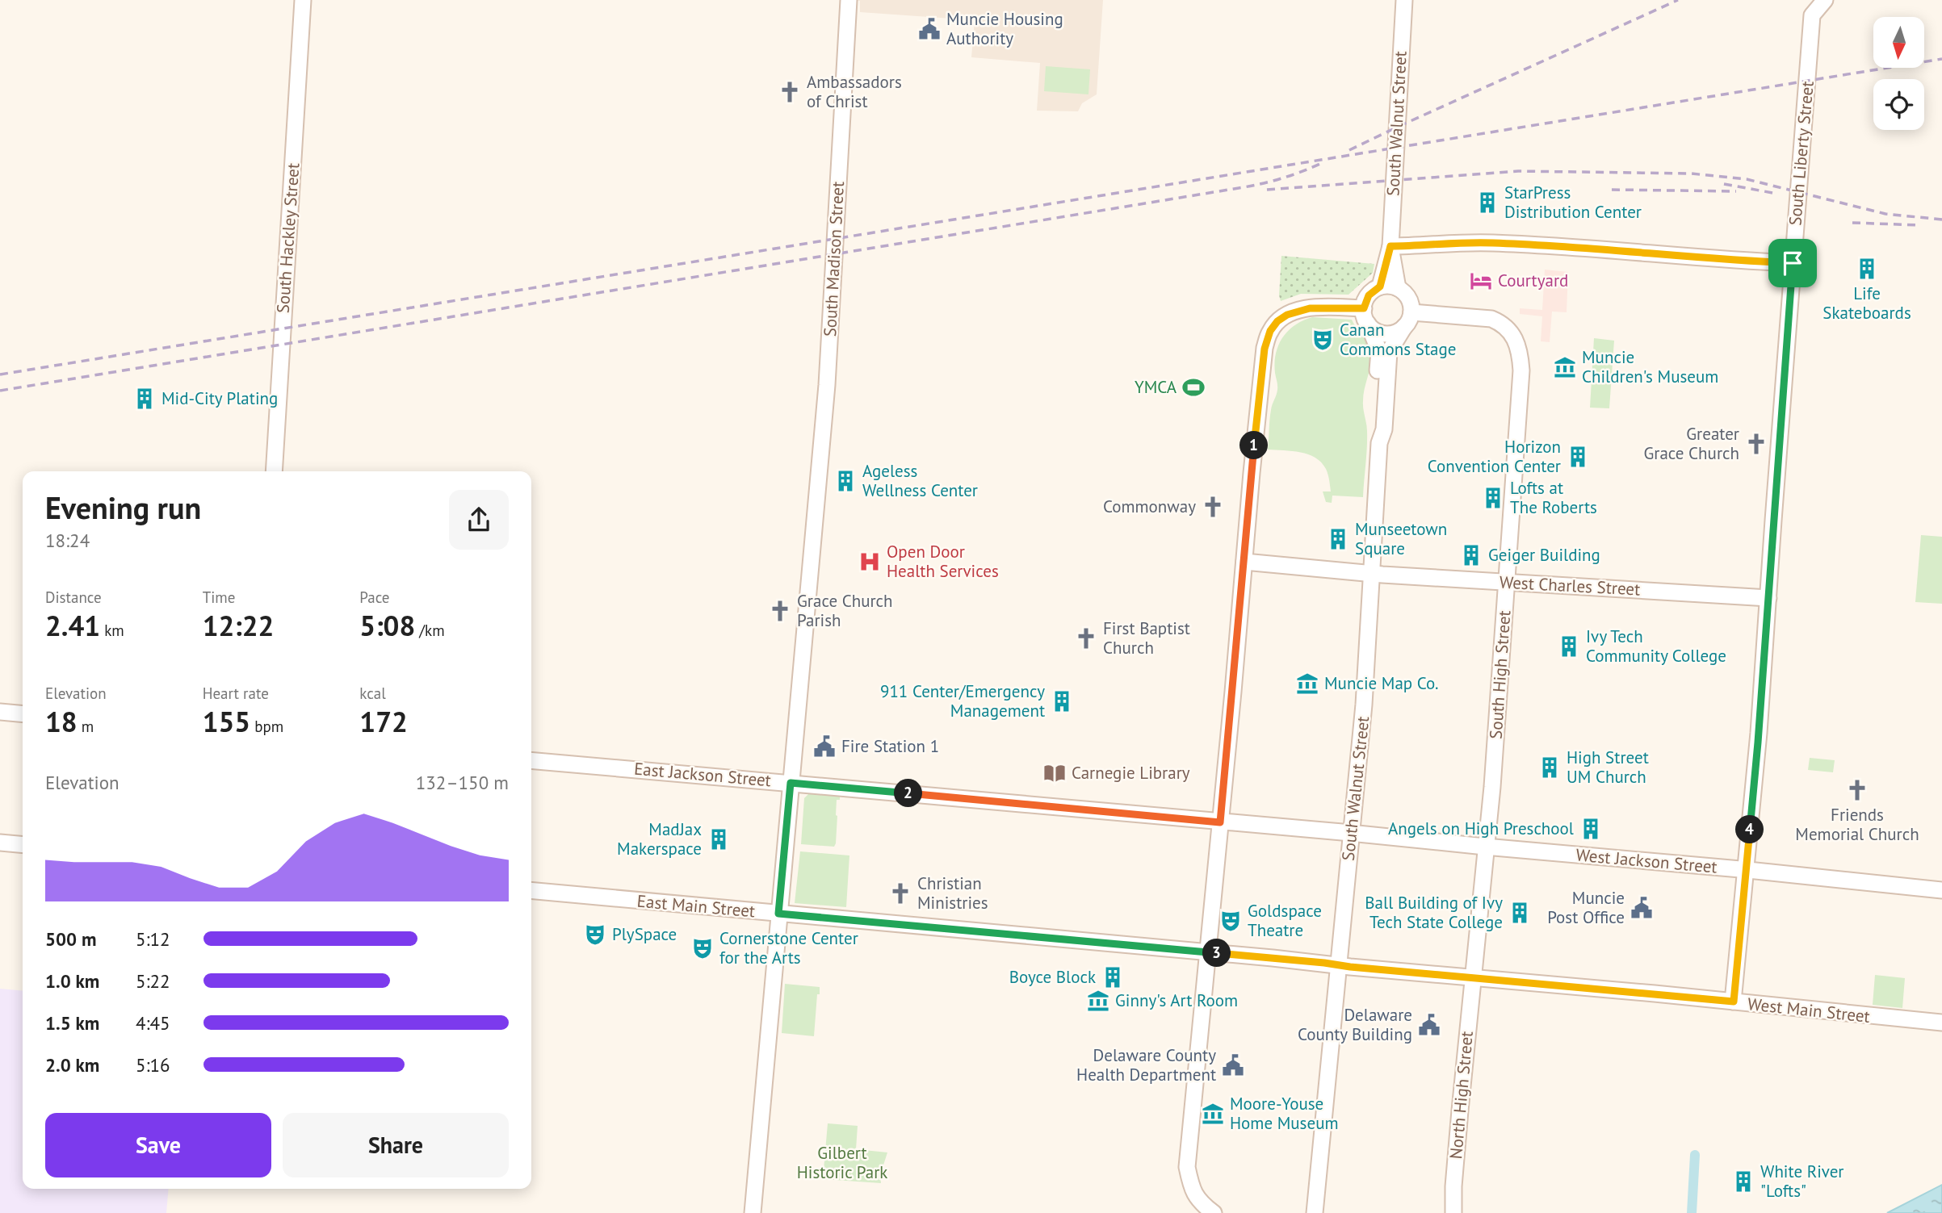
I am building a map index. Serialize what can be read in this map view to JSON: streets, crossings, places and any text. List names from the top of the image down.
{
  "streets": {
    "main road": [
      "South Walnut Street",
      "South Liberty Street",
      "South Hackley Street",
      "South Madison Street",
      "West Charles Street",
      "South High Street",
      "East Jackson Street",
      "West Jackson Street",
      "East Main Street",
      "West Main Street",
      "North High Street"
    ]
  },
  "crossings": [
    ["South Walnut Street", "West Charles Street"],
    ["South Walnut Street", "South High Street"],
    ["South Walnut Street", "East Jackson Street"],
    ["South Walnut Street", "West Jackson Street"],
    ["South Walnut Street", "East Main Street"],
    ["South Walnut Street", "West Main Street"],
    ["South Liberty Street", "West Charles Street"],
    ["South Liberty Street", "West Jackson Street"],
    ["South Liberty Street", "West Main Street"],
    ["South Madison Street", "East Jackson Street"],
    ["South Madison Street", "East Main Street"],
    ["West Charles Street", "South High Street"],
    ["South High Street", "West Jackson Street"],
    ["South High Street", "West Main Street"],
    ["South High Street", "North High Street"],
    ["East Jackson Street", "West Jackson Street"],
    ["East Main Street", "West Main Street"],
    ["West Main Street", "North High Street"]
  ],
  "parks": ["Gilbert Historic Park"],
  "places": {
    "public building": [
      "Muncie Housing Authority",
      "Fire Station 1",
      "Muncie Post Office",
      "Delaware County Building",
      "Delaware County Health Department"
    ],
    "church": [
      "Ambassadors of Christ",
      "Greater Grace Church",
      "Commonway",
      "Grace Church Parish",
      "First Baptist Church",
      "Friends Memorial Church",
      "Christian Ministries"
    ],
    "building": [
      "StarPress Distribution Center",
      "Life Skateboards",
      "Mid-City Plating",
      "Horizon Convention Center",
      "Ageless Wellness Center",
      "Lofts at The Roberts",
      "Munseetown Square",
      "Geiger Building",
      "Ivy Tech Community College",
      "911 Center/Emergency Management",
      "High Street UM Church",
      "Angels on High Preschool",
      "MadJax Makerspace",
      "Ball Building of Ivy Tech State College",
      "Boyce Block",
      "White River \"Lofts\""
    ],
    "hotel": ["Courtyard"],
    "theatre": [
      "Canan Commons Stage",
      "Goldspace Theatre",
      "PlySpace",
      "Cornerstone Center for the Arts"
    ],
    "museum": [
      "Muncie Children's Museum",
      "Muncie Map Co.",
      "Ginny's Art Room",
      "Moore-Youse Home Museum"
    ],
    "sports": ["YMCA"],
    "hospital": ["Open Door Health Services"],
    "library": ["Carnegie Library"]
  },
  "north": "bottom",
  "page": {
    "pins": [
      "1",
      "2",
      "4",
      "3"
    ],
    "heading": ["Evening run", "18:24"],
    "stats": [
      ["Distance", "2.41 km"],
      ["Time", "12:22"],
      ["Pace", "5:08 /km"],
      ["Elevation", "18 m"],
      ["Heart rate", "155 bpm"],
      ["kcal", "172"]
    ],
    "chart": ["Elevation", "132–150 m"],
    "list": [
      {
        "name": "500 m",
        "note": "5:12"
      },
      {
        "name": "1.0 km",
        "note": "5:22"
      },
      {
        "name": "1.5 km",
        "note": "4:45"
      },
      {
        "name": "2.0 km",
        "note": "5:16"
      }
    ],
    "buttons": ["Save", "Share"]
  }
}
